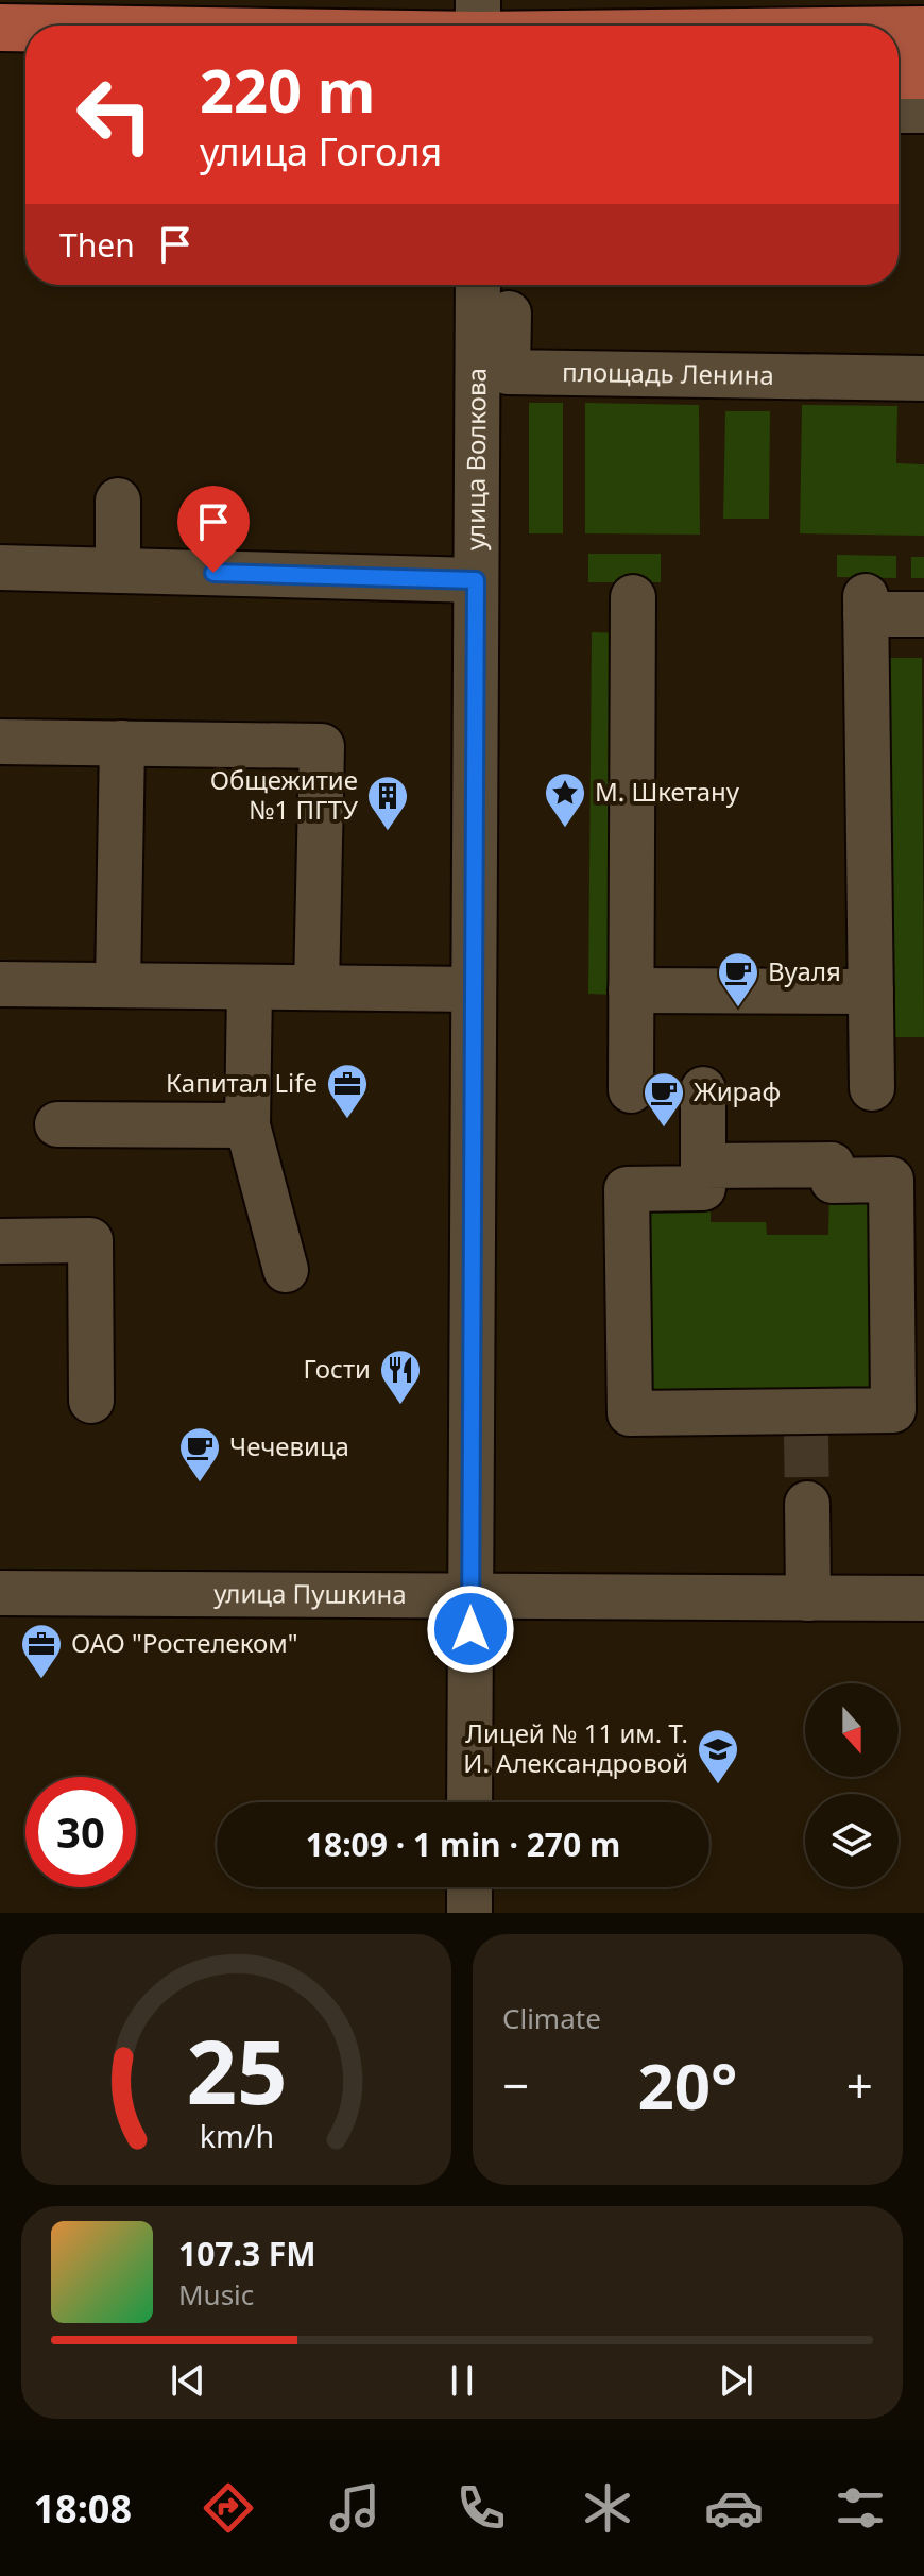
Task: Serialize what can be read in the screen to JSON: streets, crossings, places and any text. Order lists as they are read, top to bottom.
{
  "streets": {
    "street": ["площадь Ленина", "улица Волкова", "улица Пушкина"]
  },
  "crossings": [
    ["улица Волкова", "улица Пушкина"]
  ],
  "places": {
    "place": ["М. Шкетану"],
    "building": ["Общежитие №1 ПГТУ"],
    "cafe": ["Вуаля", "Жираф", "Чечевица"],
    "office": ["Капитал Life", "ОАО \"Ростелеком\""],
    "restaurant": ["Гости"],
    "school or university": ["Лицей № 11 им. Т. И. Александровой"]
  },
  "north": "bottom",
  "page": {
    "turn": ["220 m", "улица Гоголя"],
    "then": "Then",
    "limit": "30",
    "trip": "18:09 · 1 min · 270 m",
    "tile": "Climate",
    "heat": ["−", "20°", "+"],
    "song": ["107.3 FM", "Music"],
    "tabs": "18:08",
    "gauge": ["25", "km/h"]
  }
}
